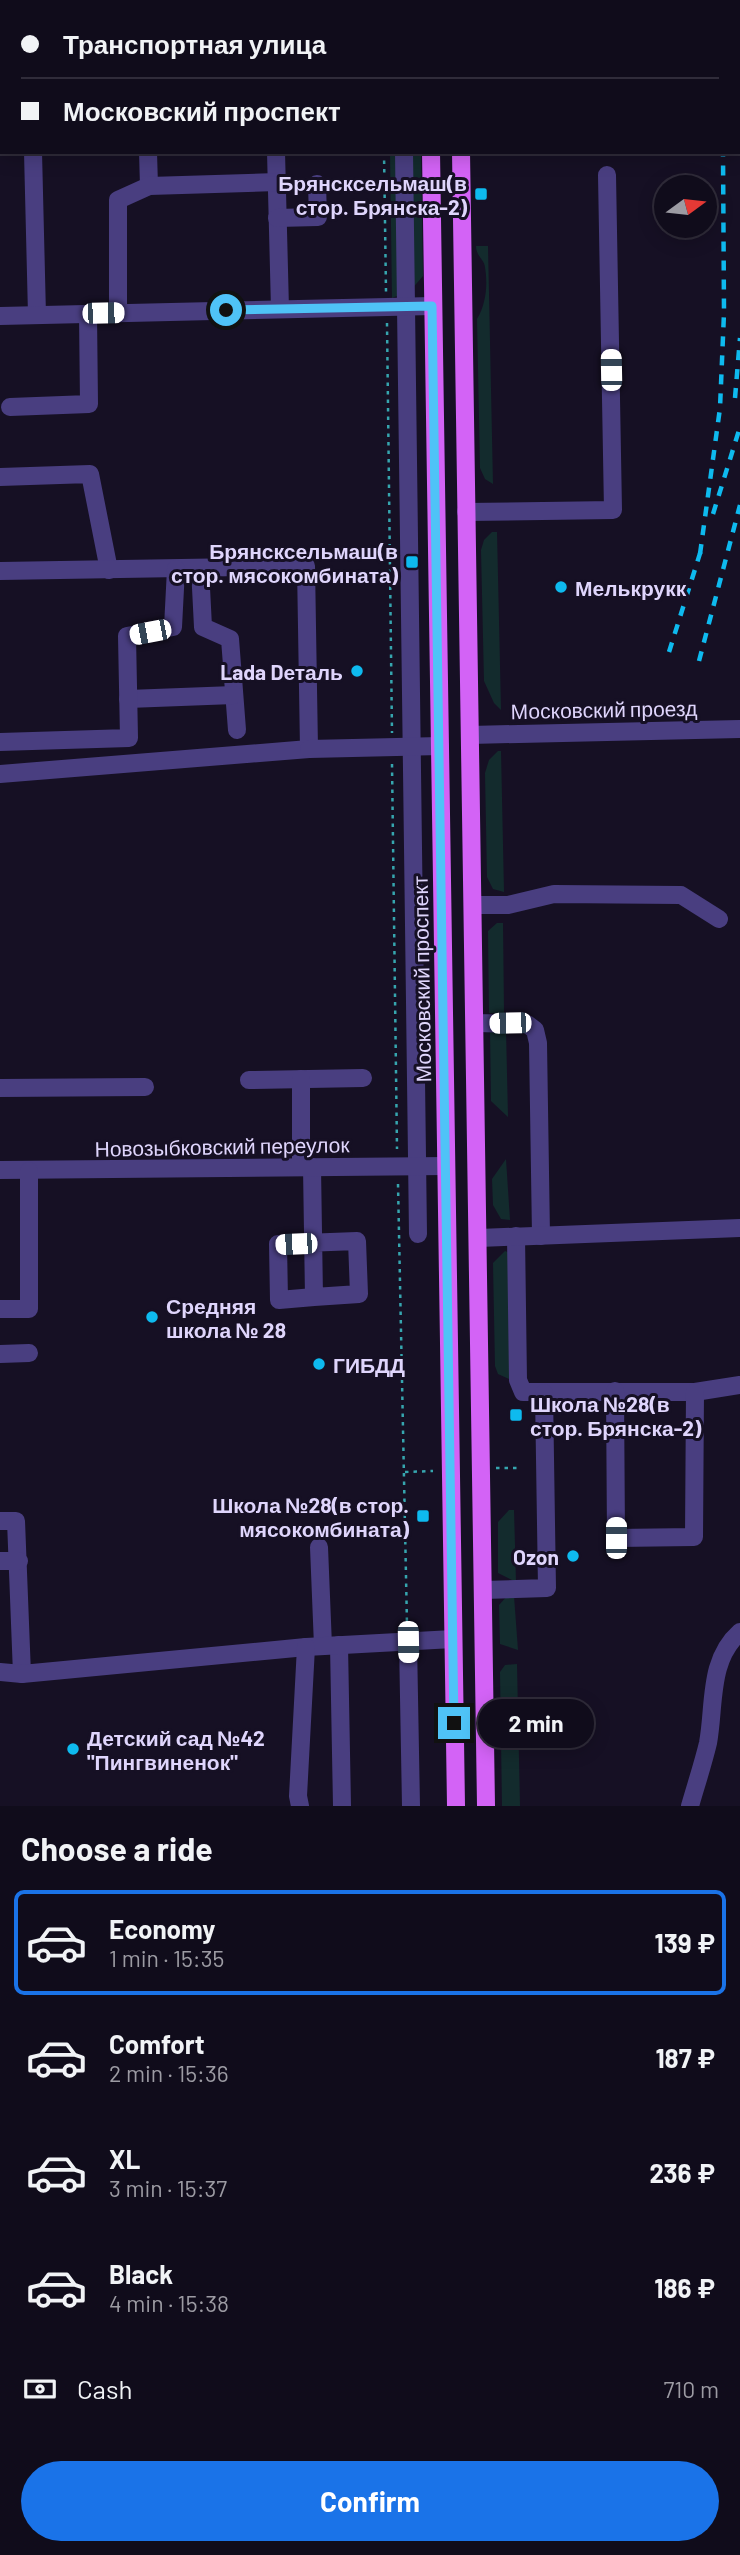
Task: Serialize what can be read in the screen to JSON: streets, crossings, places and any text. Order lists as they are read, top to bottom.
{
  "streets": {
    "main road": ["Московский проспект"],
    "street": ["Московский проезд", "Новозыбковский переулок"]
  },
  "crossings": [
    ["Московский проспект", "Новозыбковский переулок"]
  ],
  "places": {
    "transit": [
      "Брянсксельмаш(в стор. Брянска-2)",
      "Брянсксельмаш(в стор. мясокомбината)",
      "Школа №28(в стор. Брянска-2)",
      "Школа №28(в стор. мясокомбината)"
    ],
    "other": [
      "Мелькрукк",
      "Lada Dеталь",
      "Средняя школа № 28",
      "ГИБДД",
      "Ozon",
      "Детский сад №42 \"Пингвиненок\""
    ]
  },
  "north": "right",
  "page": {
    "banner": ["Транспортная улица", "Московский проспект"],
    "bubble": "2 min",
    "heading": "Choose a ride",
    "list": [
      {
        "name": "Economy",
        "note": "1 min · 15:35",
        "value": "139 ₽"
      },
      {
        "name": "Comfort",
        "note": "2 min · 15:36",
        "value": "187 ₽"
      },
      {
        "name": "XL",
        "note": "3 min · 15:37",
        "value": "236 ₽"
      },
      {
        "name": "Black",
        "note": "4 min · 15:38",
        "value": "186 ₽"
      }
    ],
    "pay": ["Cash", "710 m"],
    "buttons": "Confirm"
  }
}
